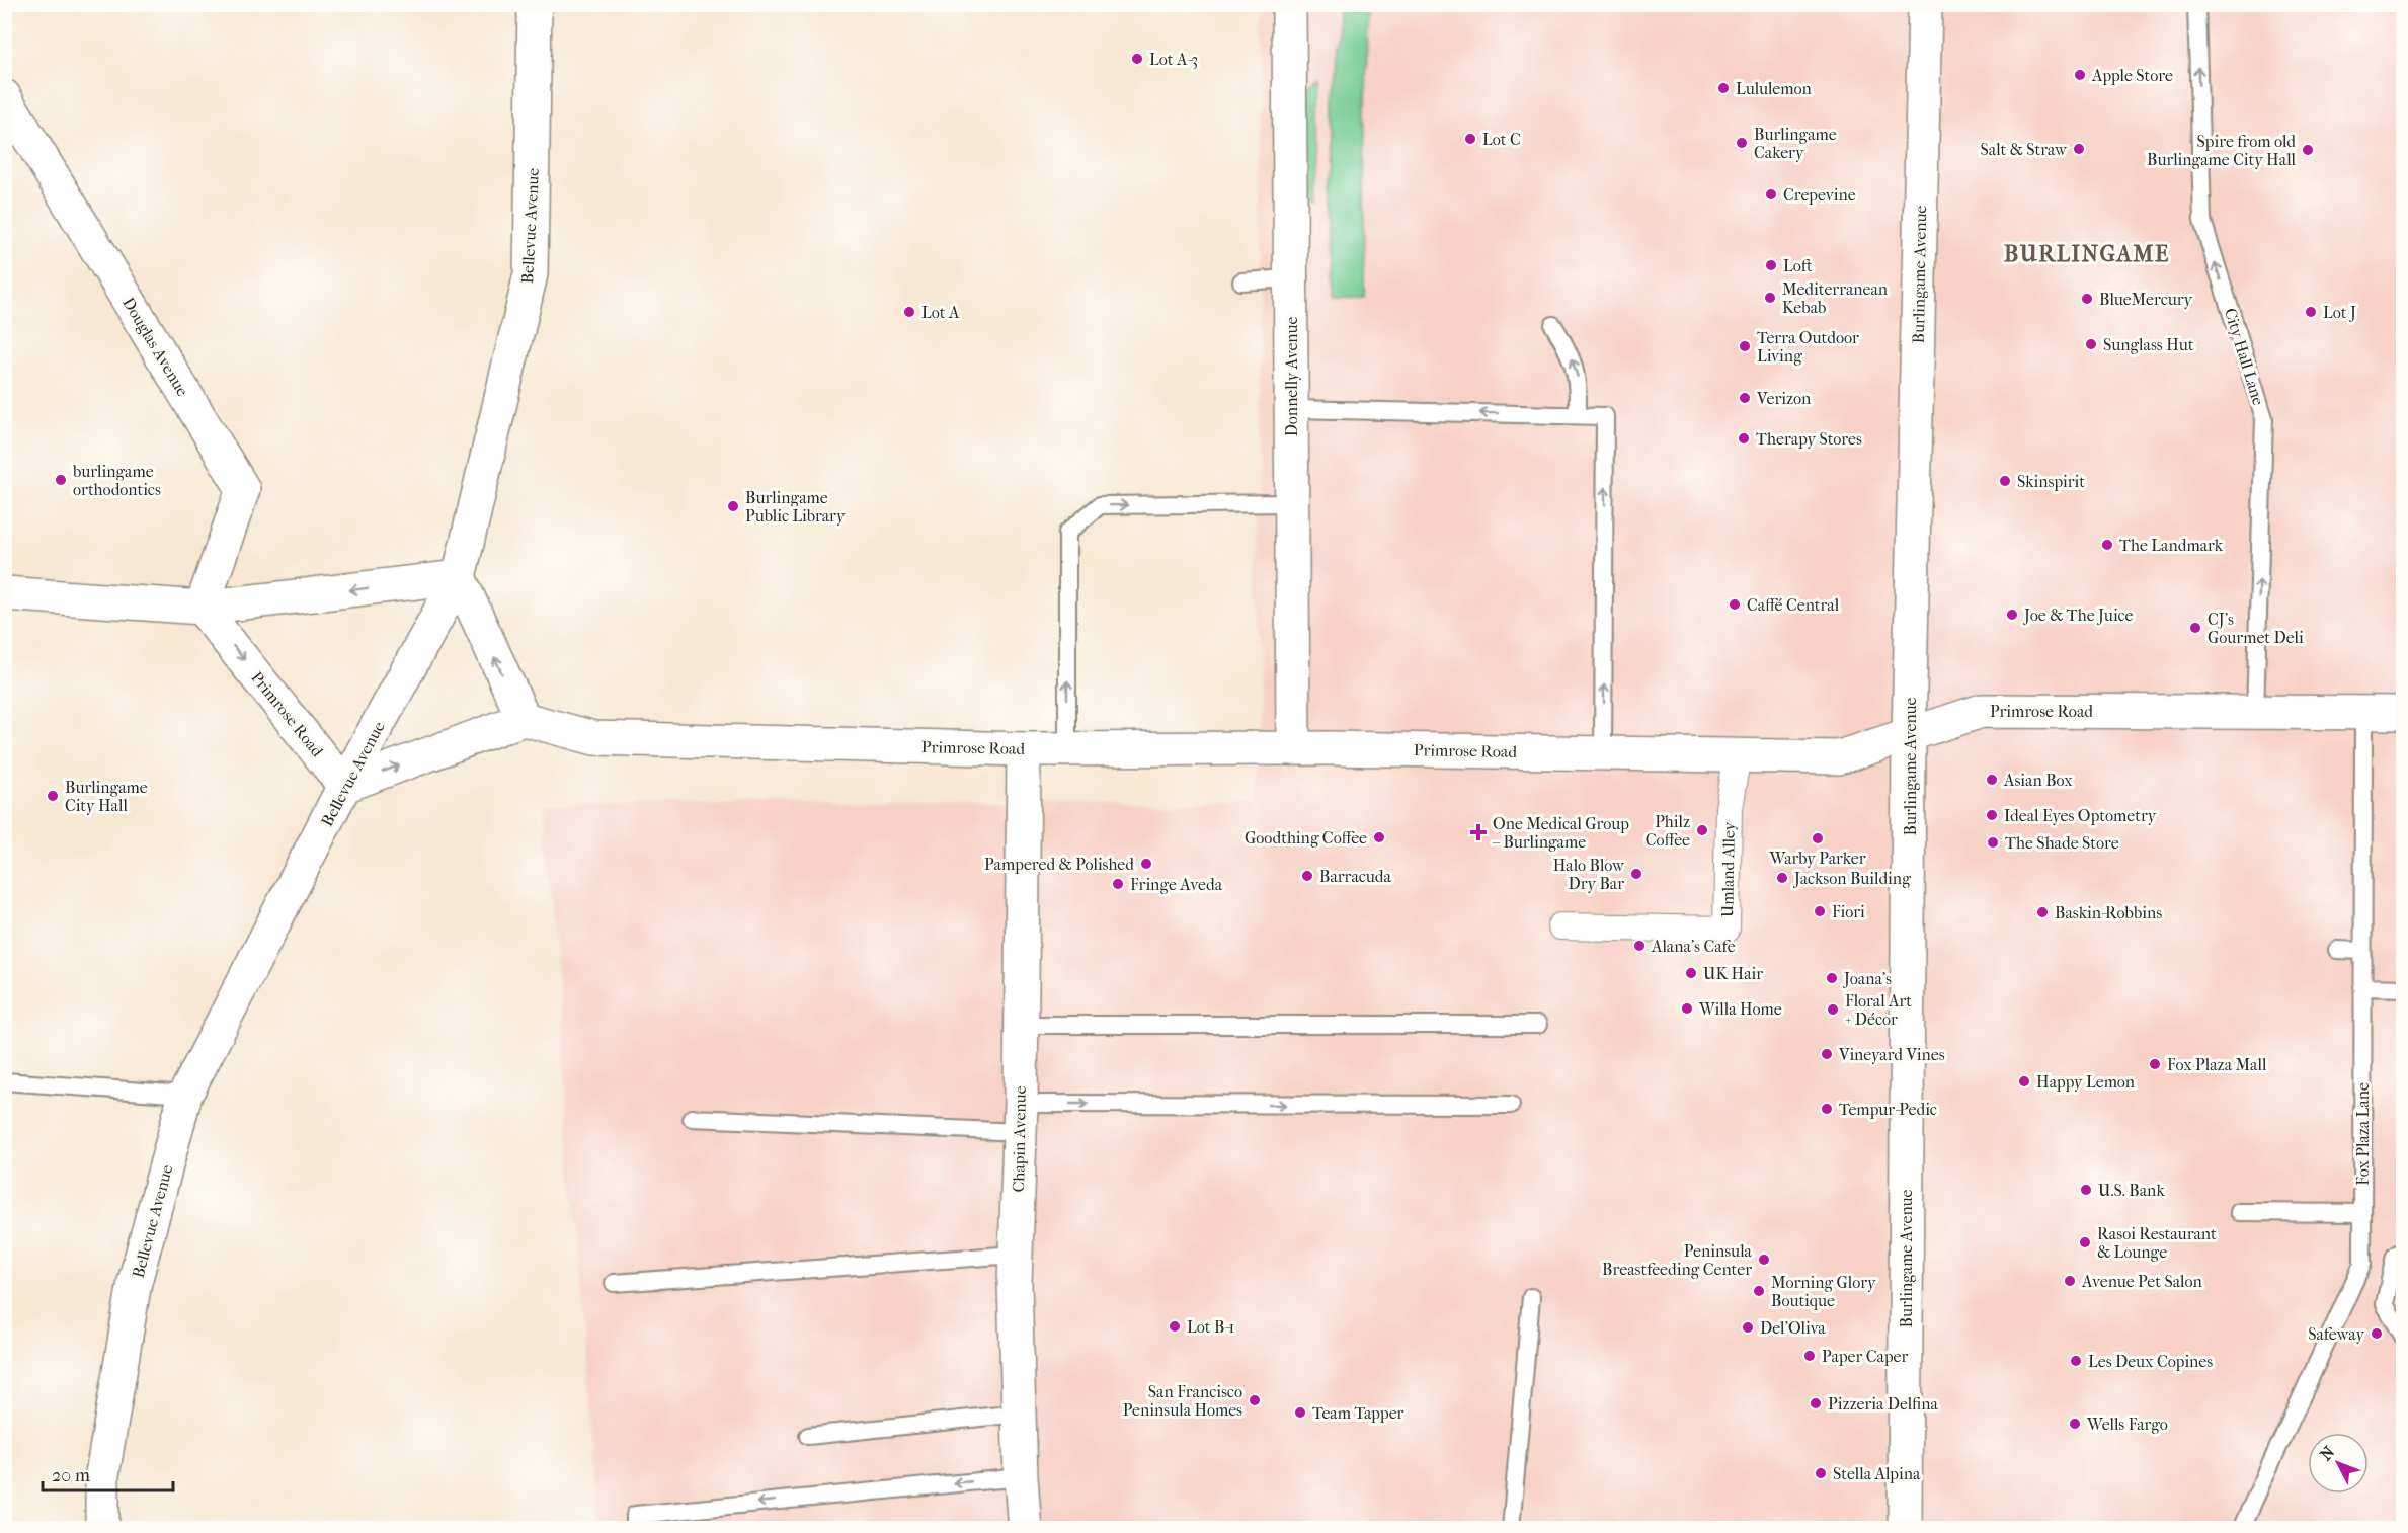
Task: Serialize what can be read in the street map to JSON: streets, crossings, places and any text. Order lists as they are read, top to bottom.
{
  "streets": {
    "street": [
      "Bellevue Avenue",
      "Burlingame Avenue",
      "Douglas Avenue",
      "Donnelly Avenue",
      "Primrose Road",
      "Umland Alley",
      "Chapin Avenue"
    ],
    "lane": ["City Hall Lane", "Fox Plaza Lane"]
  },
  "crossings": [
    ["Bellevue Avenue", "Primrose Road"],
    ["Burlingame Avenue", "Primrose Road"],
    ["Douglas Avenue", "Primrose Road"],
    ["City Hall Lane", "Primrose Road"],
    ["Donnelly Avenue", "Primrose Road"],
    ["Primrose Road", "Umland Alley"],
    ["Primrose Road", "Fox Plaza Lane"],
    ["Primrose Road", "Chapin Avenue"]
  ],
  "one_way": ["City Hall Lane"],
  "districts": ["BURLINGAME"],
  "places": {
    "other": [
      "Lot A-3",
      "Apple Store",
      "Lululemon",
      "Lot C",
      "Burlingame Cakery",
      "Salt & Straw",
      "Spire from old Burlingame City Hall",
      "Crepevine",
      "Loft",
      "Mediterranean Kebab",
      "BlueMercury",
      "Lot A",
      "Lot J",
      "Sunglass Hut",
      "Terra Outdoor Living",
      "Verizon",
      "Therapy Stores",
      "burlingame orthodontics",
      "Skinspirit",
      "Burlingame Public Library",
      "The Landmark",
      "Caffé Central",
      "Joe & The Juice",
      "CJ's Gourmet Deli",
      "Asian Box",
      "Burlingame City Hall",
      "Ideal Eyes Optometry",
      "Philz Coffee",
      "Goodthing Coffee",
      "Warby Parker",
      "The Shade Store",
      "Pampered & Polished",
      "Halo Blow Dry Bar",
      "Barracuda",
      "Jackson Building",
      "Fringe Aveda",
      "Fiori",
      "Baskin-Robbins",
      "Alana's Cafe",
      "UK Hair",
      "Joana's",
      "Willa Home",
      "Floral Art + Décor",
      "Vineyard Vines",
      "Fox Plaza Mall",
      "Happy Lemon",
      "Tempur-Pedic",
      "U.S. Bank",
      "Rasoi Restaurant & Lounge",
      "Peninsula Breastfeeding Center",
      "Avenue Pet Salon",
      "Morning Glory Boutique",
      "Lot B-1",
      "Del'Oliva",
      "Safeway",
      "Paper Caper",
      "Les Deux Copines",
      "San Francisco Peninsula Homes",
      "Pizzeria Delfina",
      "Team Tapper",
      "Wells Fargo",
      "Stella Alpina"
    ],
    "health": ["One Medical Group – Burlingame"]
  },
  "scale_bar": "20 m",
  "north": "top left"
}
